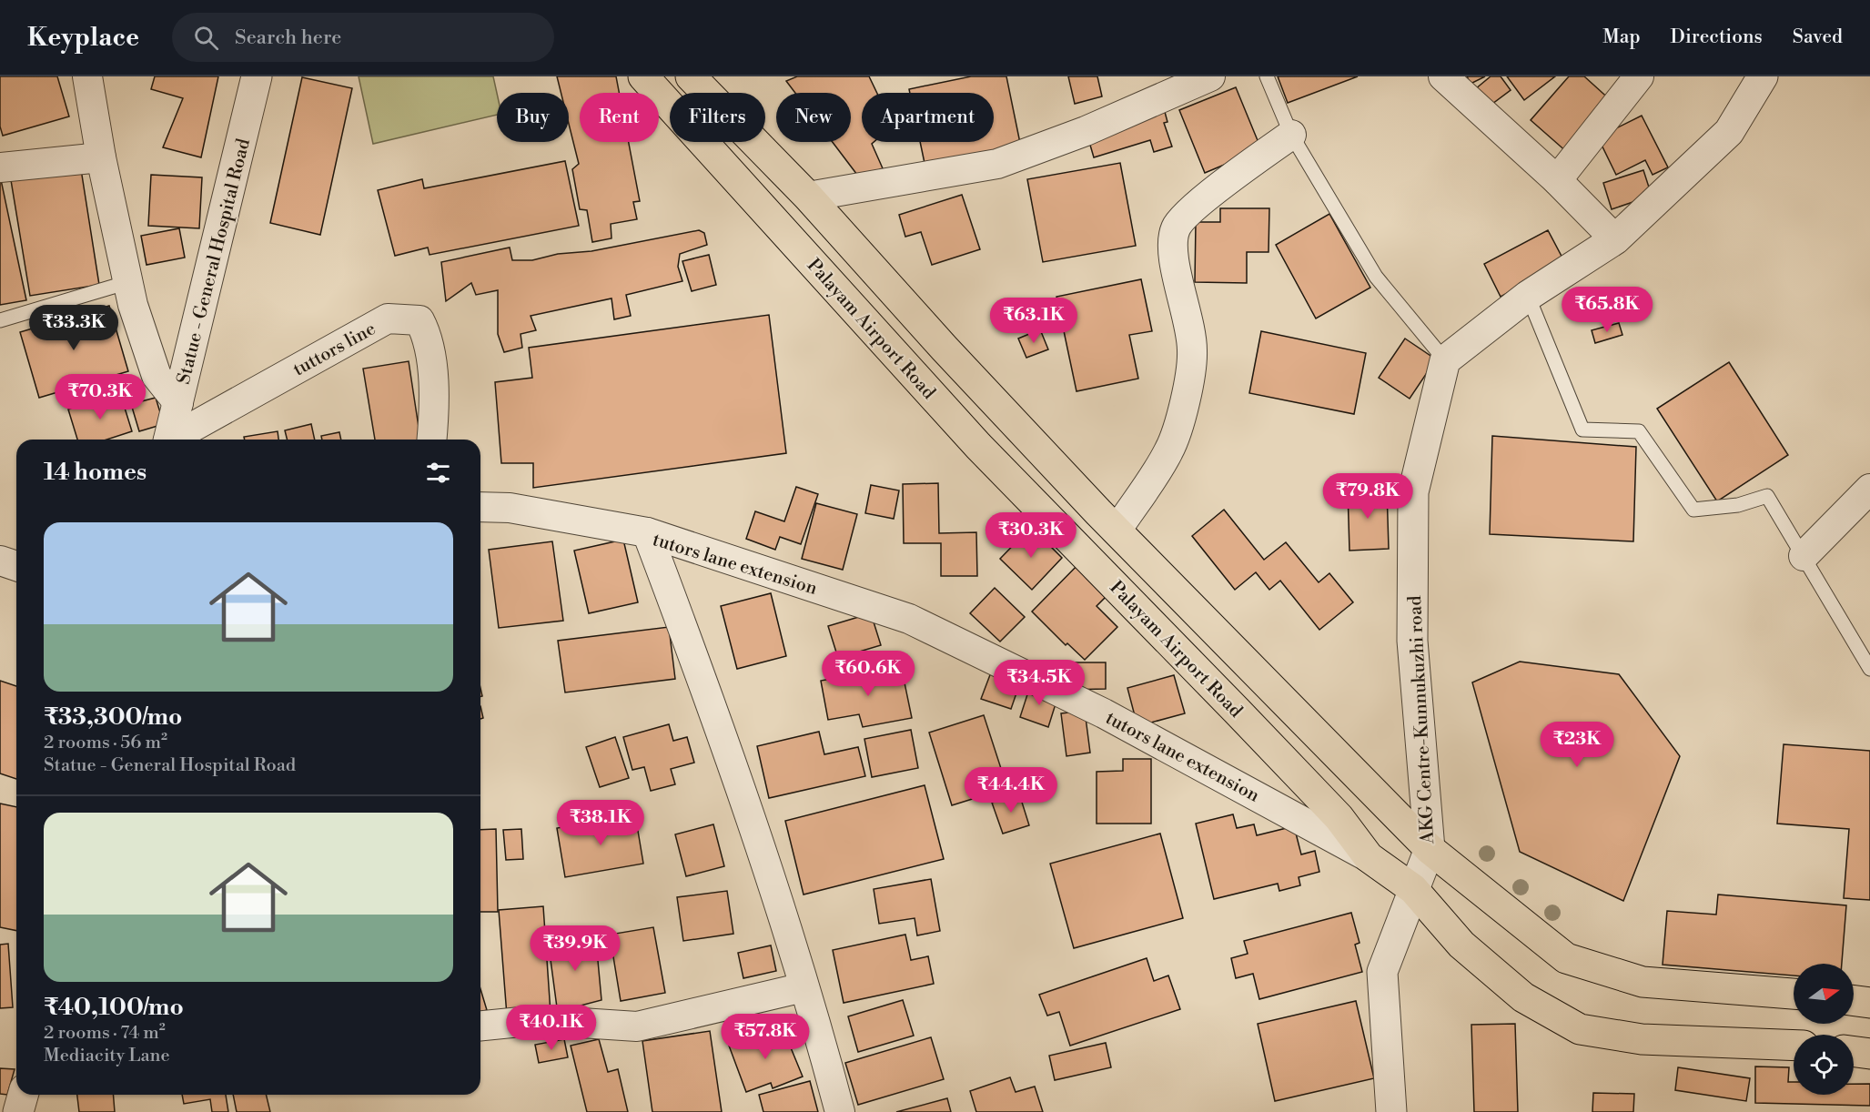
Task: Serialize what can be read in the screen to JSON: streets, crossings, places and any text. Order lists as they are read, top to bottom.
{
  "streets": {
    "main road": ["Palayam Airport Road"],
    "street": [
      "Statue - General Hospital Road",
      "tuttors line",
      "tutors lane extension",
      "AKG Centre-Kunnukuzhi road"
    ]
  },
  "crossings": [
    ["Palayam Airport Road", "tutors lane extension"],
    ["Palayam Airport Road", "AKG Centre-Kunnukuzhi road"]
  ],
  "north": "right",
  "page": {
    "header": "Keyplace",
    "search": "Search here",
    "nav": ["Map", "Directions", "Saved"],
    "chip": [
      "Buy",
      "Rent",
      "Filters",
      "New",
      "Apartment"
    ],
    "price": [
      "₹65.8K",
      "₹63.1K",
      "₹33.3K",
      "₹70.3K",
      "₹79.8K",
      "₹30.3K",
      "₹60.6K",
      "₹34.5K",
      "₹23K",
      "₹44.4K",
      "₹38.1K",
      "₹39.9K",
      "₹40.1K",
      "₹57.8K"
    ],
    "heading": "14 homes",
    "list": [
      {
        "name": "₹33,300/mo",
        "note": "2 rooms · 56 m² · Statue - General Hospital Road"
      },
      {
        "name": "₹40,100/mo",
        "note": "2 rooms · 74 m² · Mediacity Lane"
      }
    ]
  }
}
